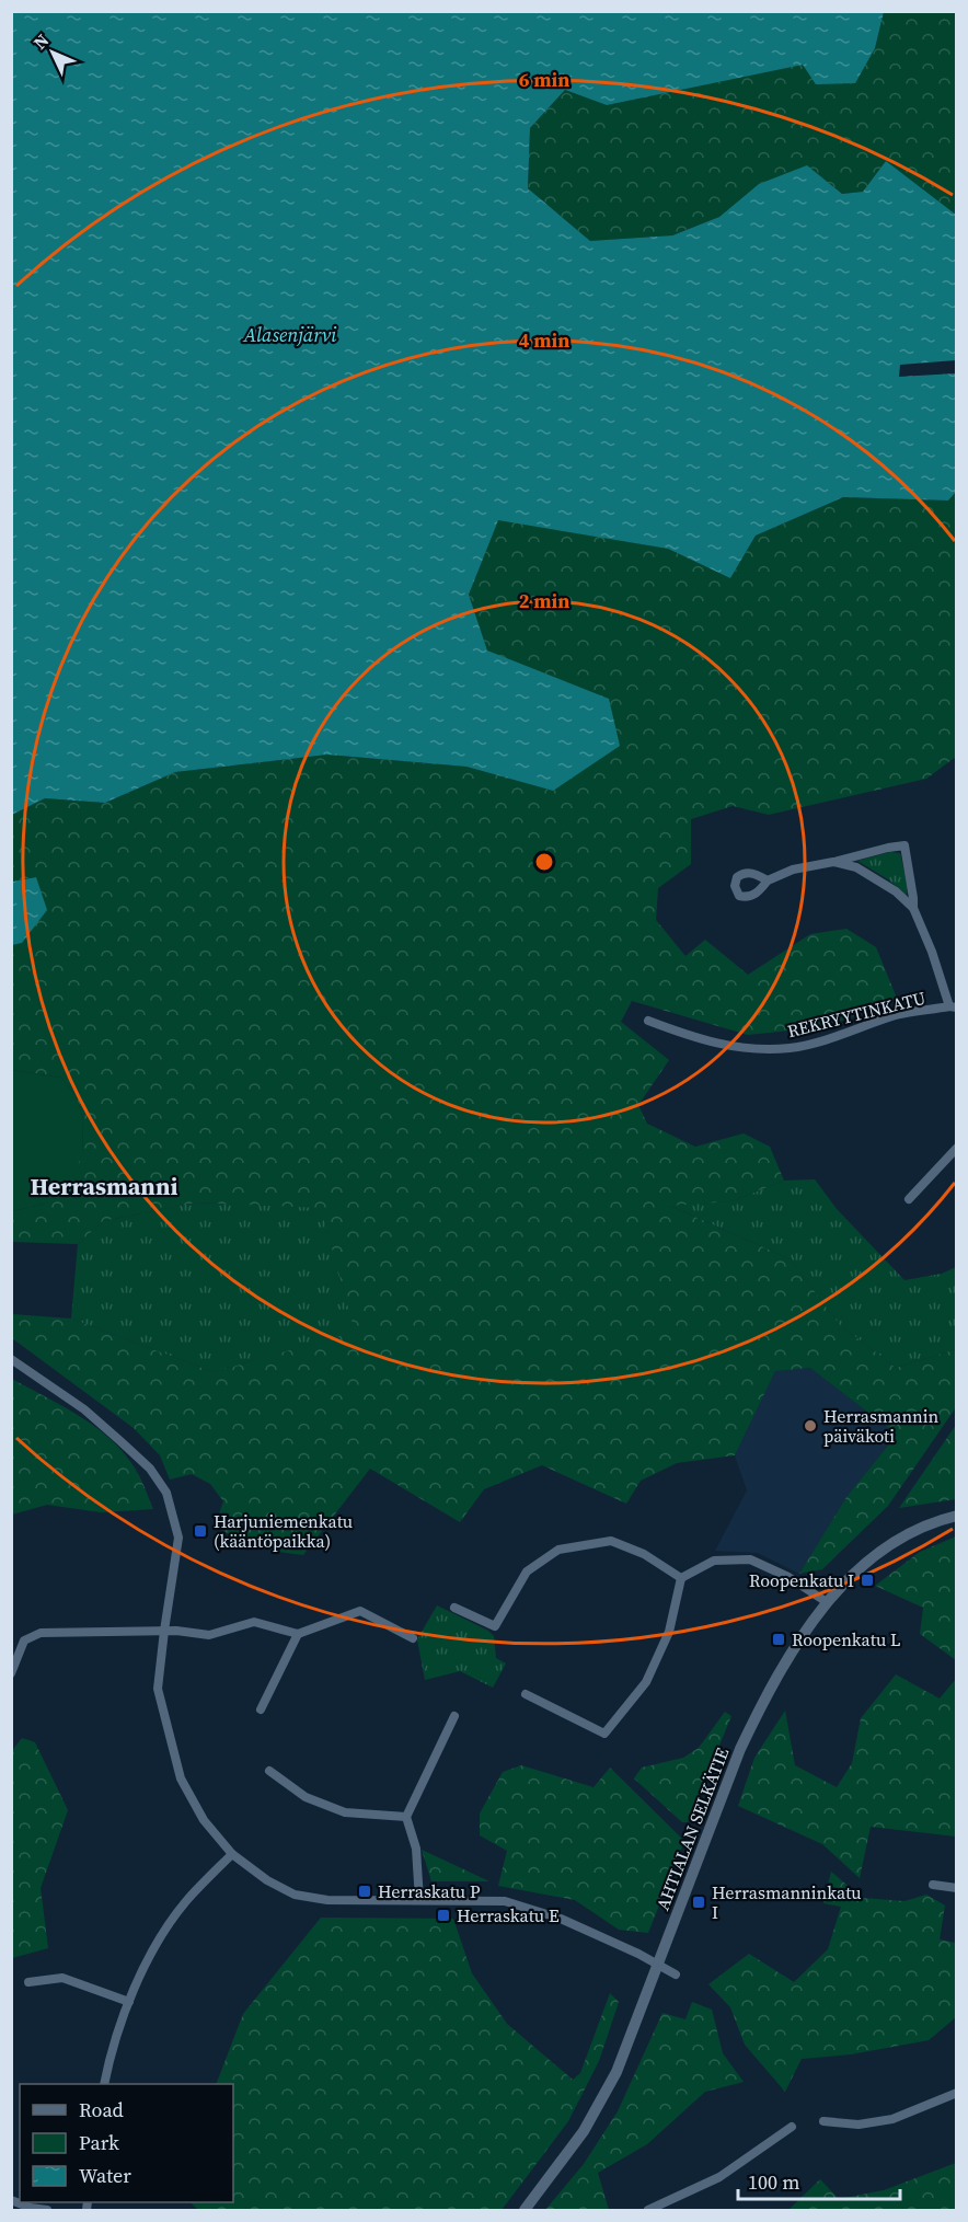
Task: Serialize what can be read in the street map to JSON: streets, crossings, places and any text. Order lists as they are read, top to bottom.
{
  "streets": {
    "street": ["REKRYYTINKATU", "AHTIALAN SELKÄTIE"]
  },
  "districts": ["Herrasmanni"],
  "water": ["Alasenjärvi"],
  "places": {
    "other": ["Herrasmannin päiväkoti"],
    "transit": [
      "Harjuniemenkatu (kääntöpaikka)",
      "Roopenkatu I",
      "Roopenkatu L",
      "Herraskatu P",
      "Herrasmanninkatu I",
      "Herraskatu E"
    ]
  },
  "legend": ["Road", "Park", "Water"],
  "scale_bar": "100 m",
  "north": "top left",
  "rings": ["6 min", "4 min", "2 min"]
}
